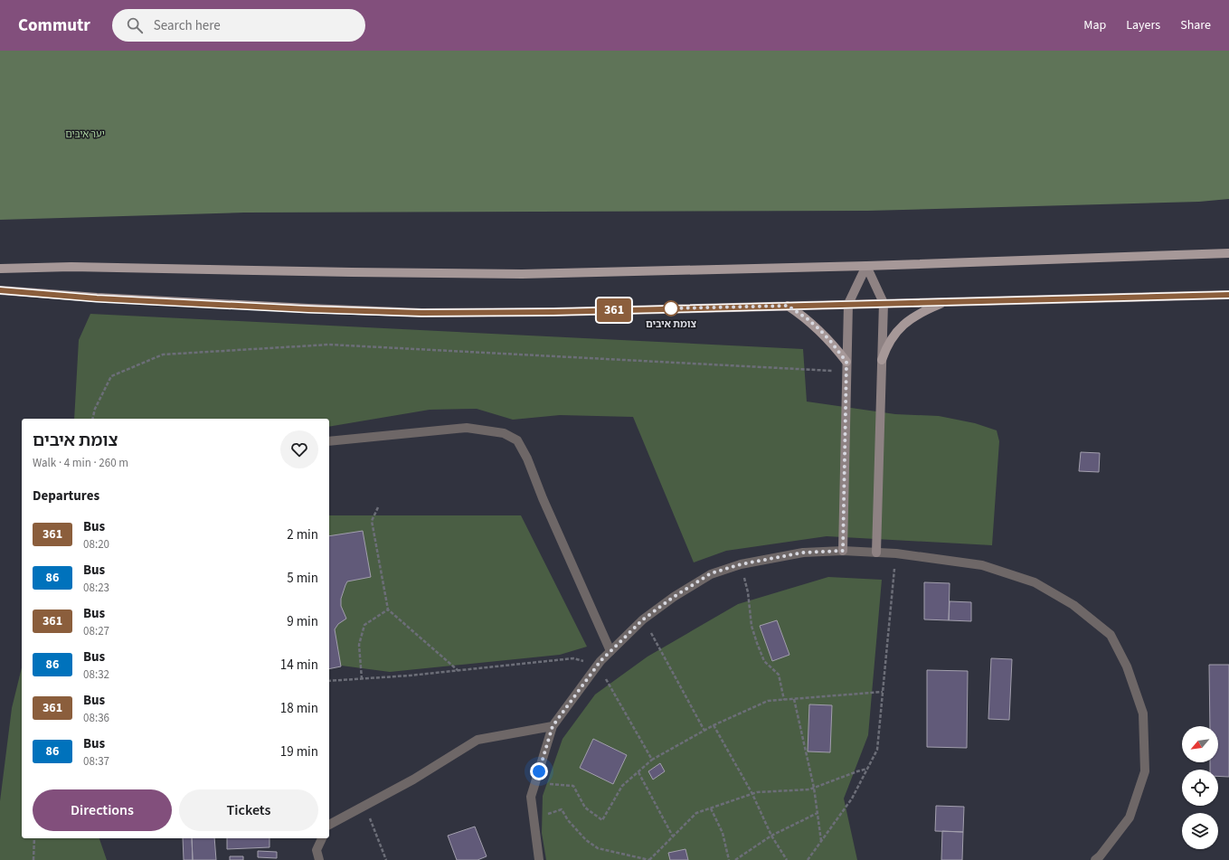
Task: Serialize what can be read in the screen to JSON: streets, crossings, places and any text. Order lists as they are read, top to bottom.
{
  "parks": ["יער איבים"],
  "places": ["צומת איבים"],
  "lines": ["bus line 361"],
  "north": "bottom left",
  "page": {
    "header": "Commutr",
    "search": "Search here",
    "nav": ["Map", "Layers", "Share"],
    "on_map": "361",
    "heading": [
      ["צומת איבים", "Walk · 4 min · 260 m"],
      "Departures"
    ],
    "list": [
      {
        "mark": "361",
        "name": "Bus",
        "note": "08:20",
        "value": "2 min"
      },
      {
        "mark": "86",
        "name": "Bus",
        "note": "08:23",
        "value": "5 min"
      },
      {
        "mark": "361",
        "name": "Bus",
        "note": "08:27",
        "value": "9 min"
      },
      {
        "mark": "86",
        "name": "Bus",
        "note": "08:32",
        "value": "14 min"
      },
      {
        "mark": "361",
        "name": "Bus",
        "note": "08:36",
        "value": "18 min"
      },
      {
        "mark": "86",
        "name": "Bus",
        "note": "08:37",
        "value": "19 min"
      }
    ],
    "buttons": ["Directions", "Tickets"]
  }
}
